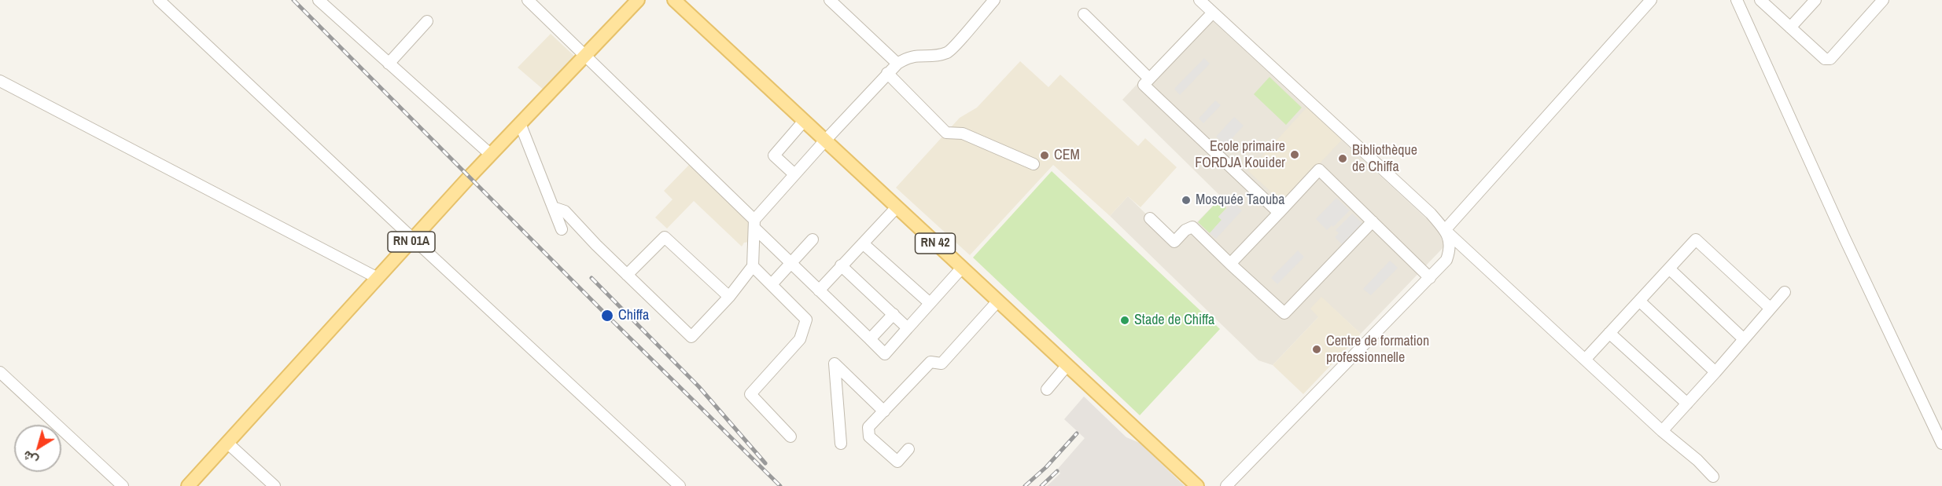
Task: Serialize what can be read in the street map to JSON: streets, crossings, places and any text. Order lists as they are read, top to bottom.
{
  "streets": {
    "main road": ["RN 01A", "RN 42"]
  },
  "places": [
    "Ecole primaire FORDJA Kouider",
    "CEM",
    "Bibliothèque de Chiffa",
    "Mosquée Taouba",
    "Chiffa",
    "Stade de Chiffa",
    "Centre de formation professionnelle"
  ],
  "north": "bottom left"
}
